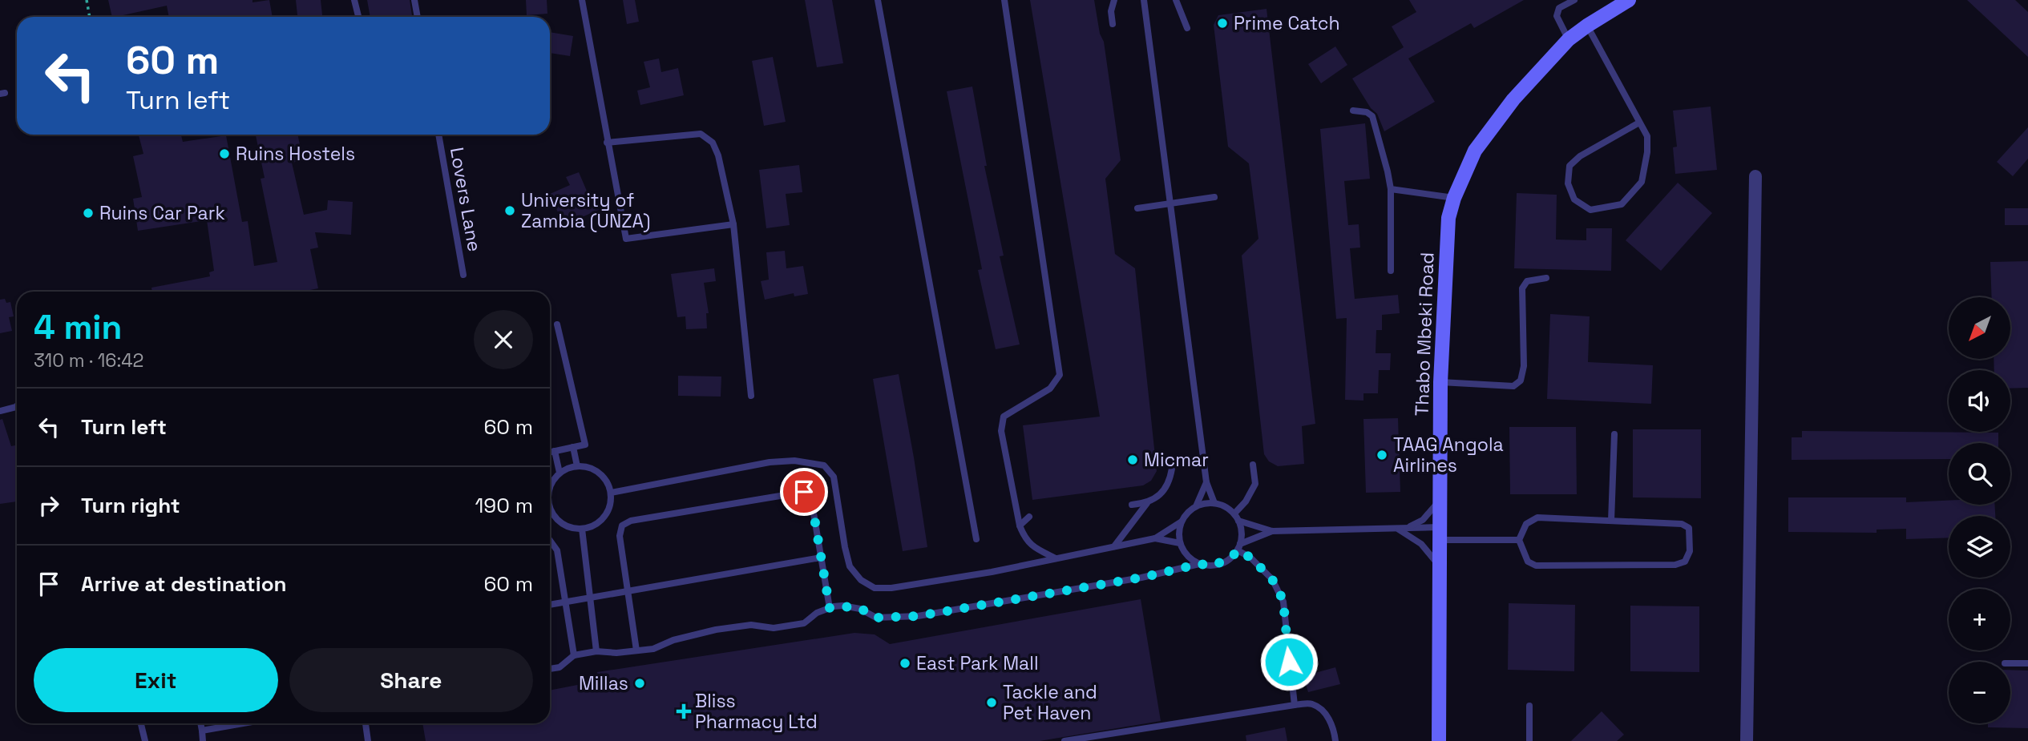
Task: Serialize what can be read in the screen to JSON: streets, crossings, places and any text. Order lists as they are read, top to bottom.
{
  "streets": {
    "main road": ["Thabo Mbeki Road"],
    "lane": ["Lovers Lane"]
  },
  "places": {
    "other": [
      "Prime Catch",
      "Ruins Hostels",
      "University of Zambia (UNZA)",
      "Ruins Car Park",
      "TAAG Angola Airlines",
      "Micmar",
      "East Park Mall",
      "Millas",
      "Tackle and Pet Haven"
    ],
    "health": ["Bliss Pharmacy Ltd"]
  },
  "north": "bottom left",
  "page": {
    "turn": ["60 m", "Turn left"],
    "heading": ["4 min", "310 m · 16:42"],
    "map_buttons": ["+", "−"],
    "list": [
      {
        "name": "Turn left",
        "value": "60 m"
      },
      {
        "name": "Turn right",
        "value": "190 m"
      },
      {
        "name": "Arrive at destination",
        "value": "60 m"
      }
    ],
    "buttons": ["Exit", "Share"]
  }
}
